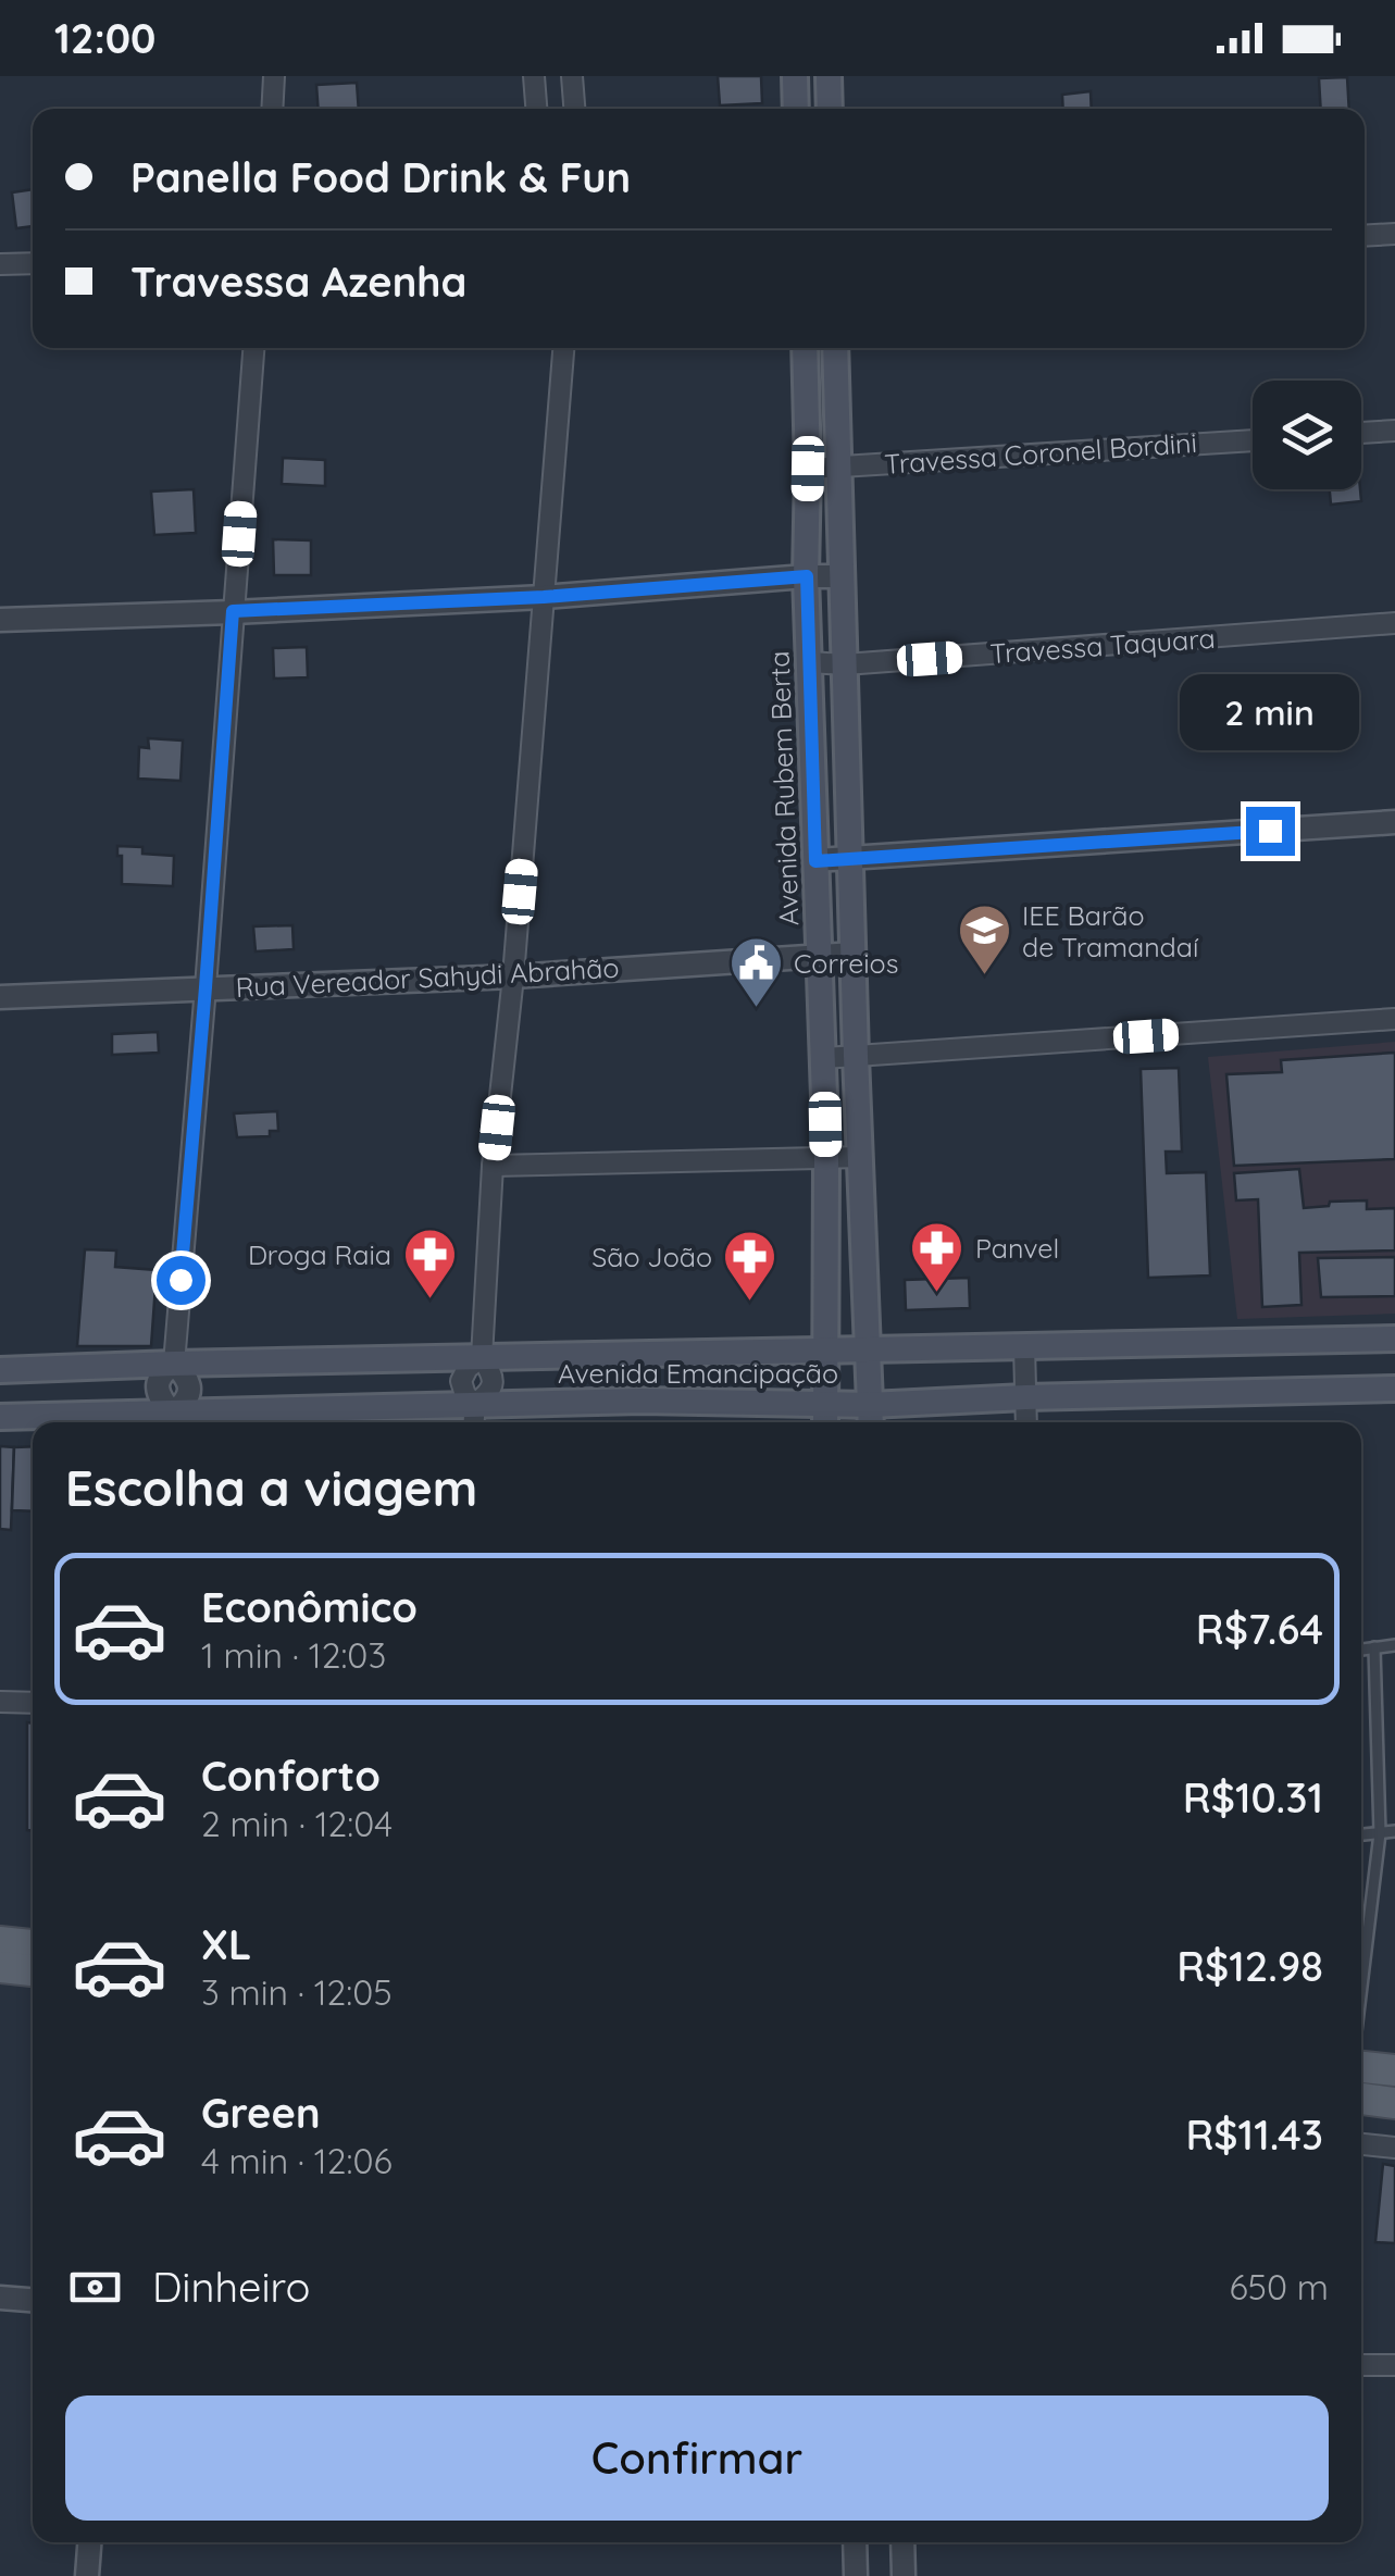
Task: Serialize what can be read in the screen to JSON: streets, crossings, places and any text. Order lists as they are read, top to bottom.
{
  "streets": {
    "main road": ["Avenida Rubem Berta", "Avenida Emancipação"],
    "street": ["Travessa Coronel Bordini", "Travessa Taquara", "Rua Vereador Sahydi Abrahão"]
  },
  "crossings": [
    ["Travessa Coronel Bordini", "Avenida Rubem Berta"],
    ["Travessa Taquara", "Avenida Rubem Berta"],
    ["Avenida Rubem Berta", "Rua Vereador Sahydi Abrahão"],
    ["Avenida Rubem Berta", "Avenida Emancipação"]
  ],
  "places": {
    "school or university": ["IEE Barão de Tramandaí"],
    "public building": ["Correios"],
    "pharmacy": ["Panvel", "Droga Raia", "São João"]
  },
  "page": {
    "status": "12:00",
    "banner": ["Panella Food Drink & Fun", "Travessa Azenha"],
    "bubble": "2 min",
    "heading": "Escolha a viagem",
    "list": [
      {
        "name": "Econômico",
        "note": "1 min · 12:03",
        "value": "R$7.64"
      },
      {
        "name": "Conforto",
        "note": "2 min · 12:04",
        "value": "R$10.31"
      },
      {
        "name": "XL",
        "note": "3 min · 12:05",
        "value": "R$12.98"
      },
      {
        "name": "Green",
        "note": "4 min · 12:06",
        "value": "R$11.43"
      }
    ],
    "pay": ["Dinheiro", "650 m"],
    "buttons": "Confirmar"
  }
}
